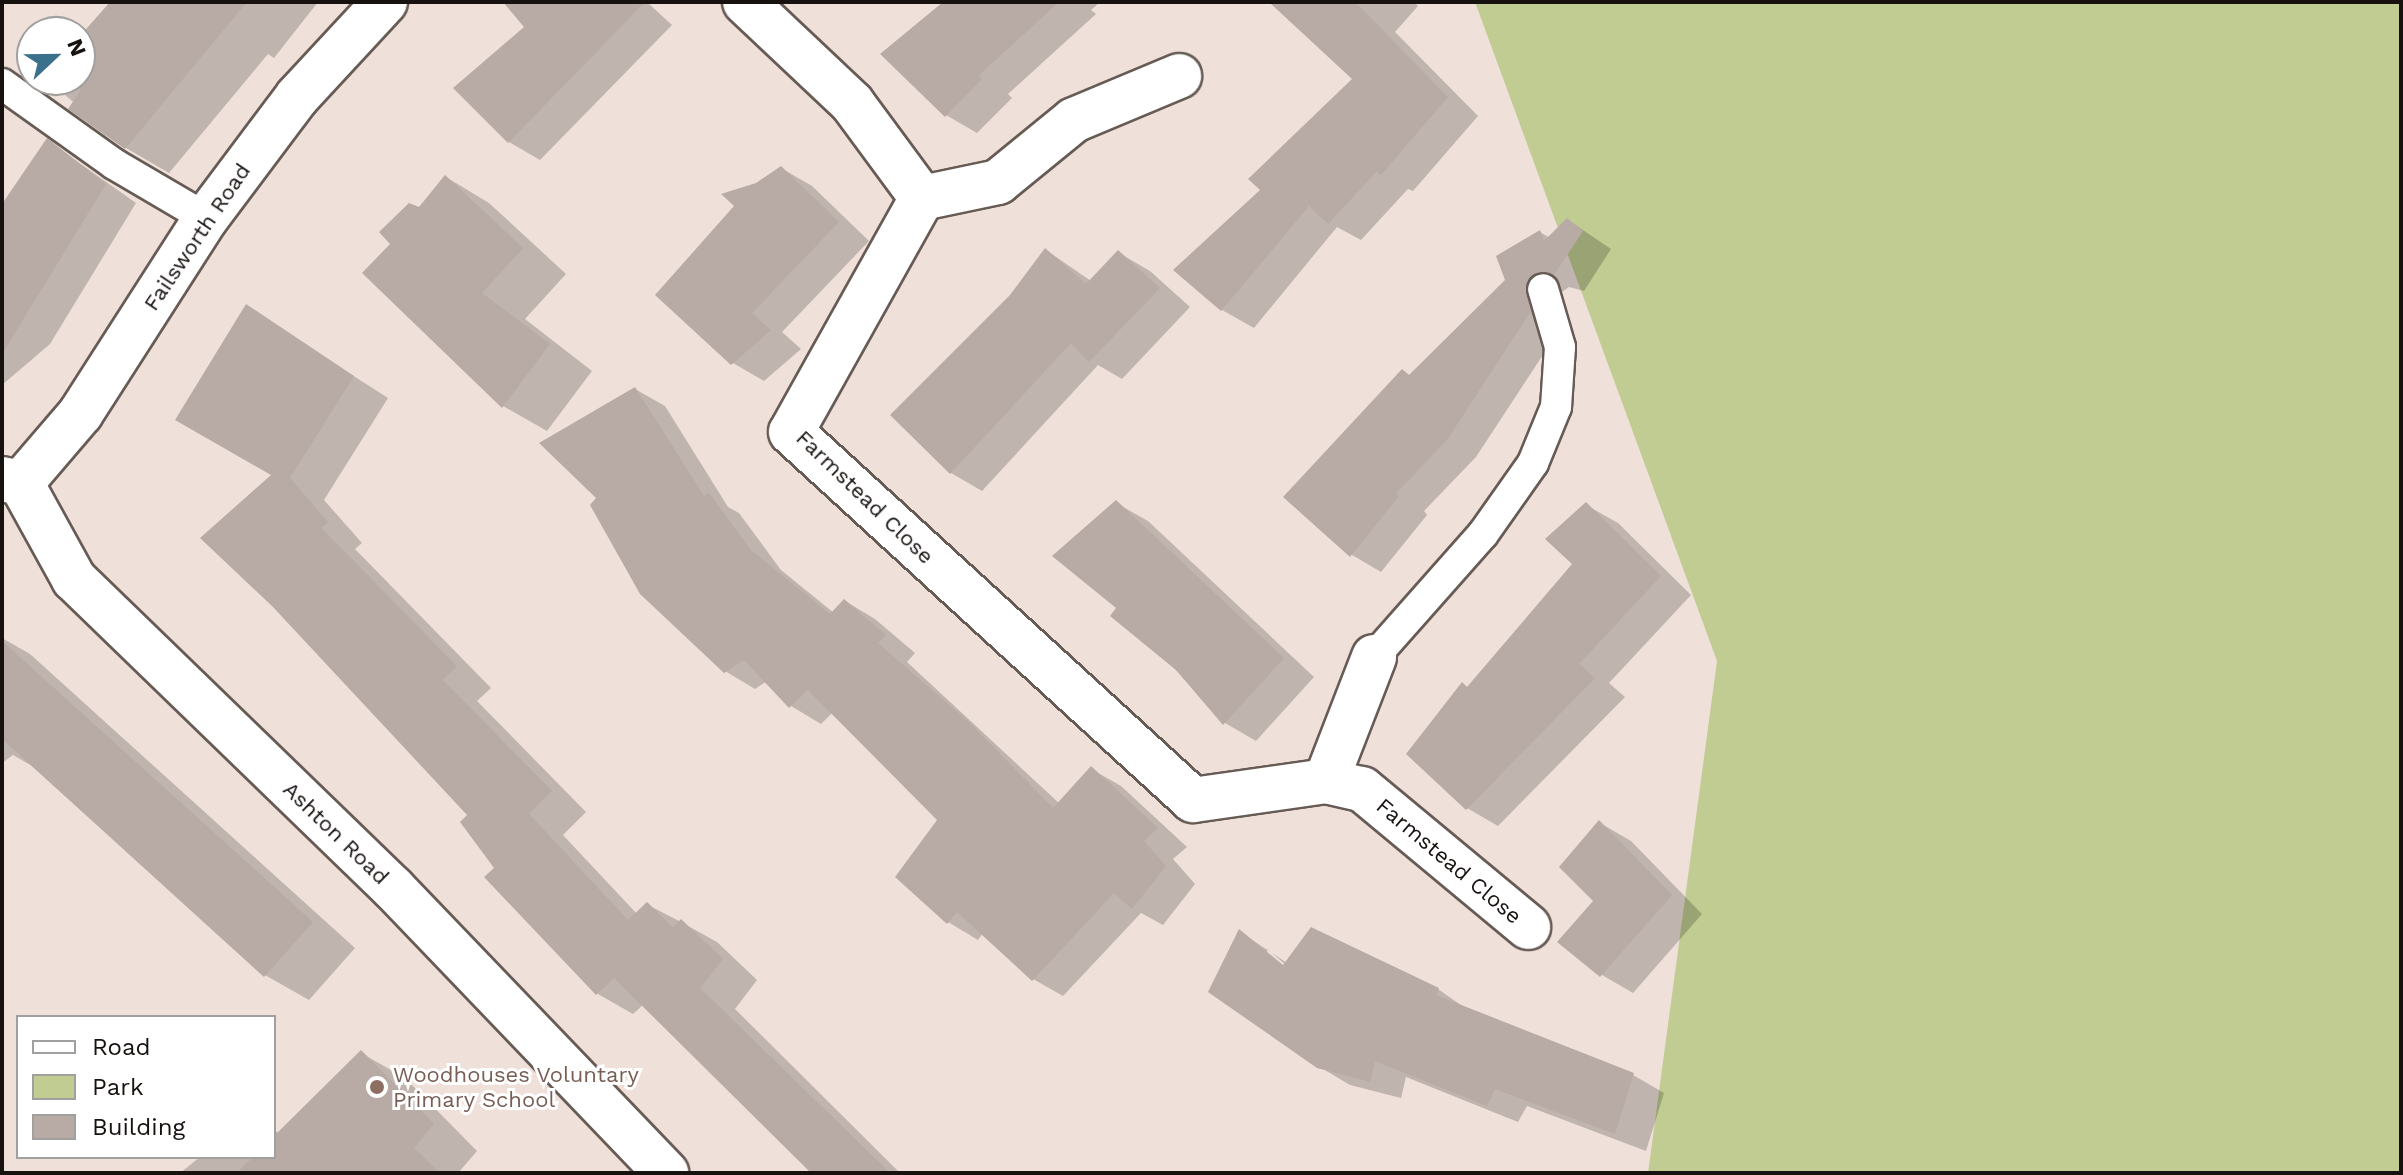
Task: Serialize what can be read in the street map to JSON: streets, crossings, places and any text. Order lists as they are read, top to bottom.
{
  "streets": {
    "street": ["Failsworth Road", "Farmstead Close", "Ashton Road"]
  },
  "crossings": [
    ["Failsworth Road", "Ashton Road"]
  ],
  "places": ["Woodhouses Voluntary Primary School"],
  "legend": ["Road", "Park", "Building"],
  "north": "right"
}
